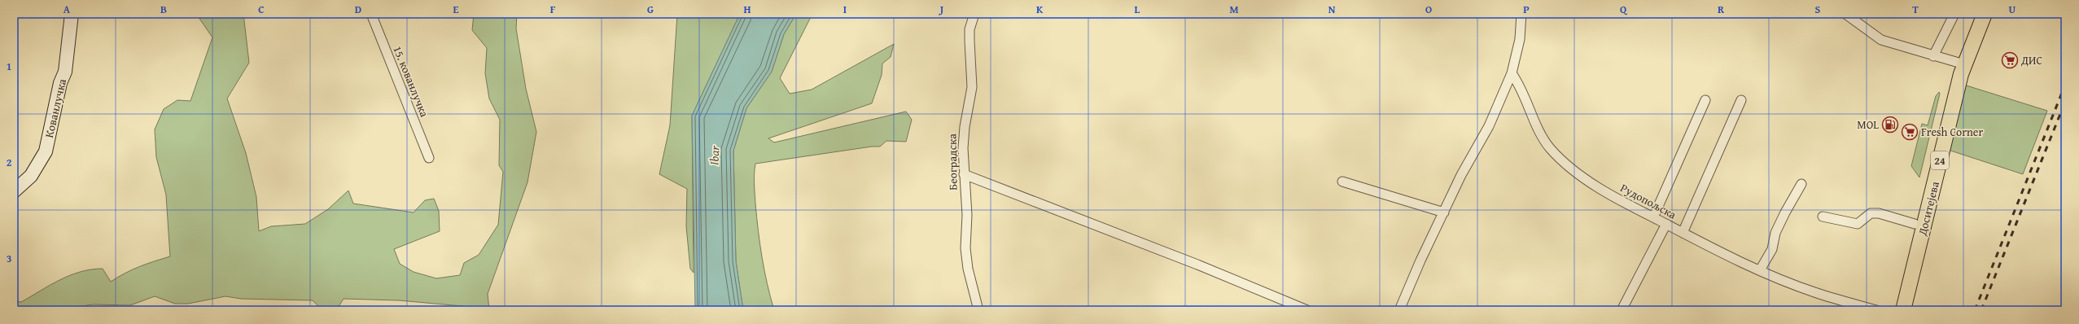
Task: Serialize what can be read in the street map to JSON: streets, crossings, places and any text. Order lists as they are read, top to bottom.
{
  "streets": {
    "main road": ["24", "Доситејева"],
    "street": [
      "15. кованлучка",
      "Кованлучка",
      "Београдска",
      "Рудопољска"
    ]
  },
  "water": ["Ibar"],
  "places": {
    "supermarket": ["ДИС", "Fresh Corner"],
    "fuel station": ["MOL"]
  },
  "grid": {
    "columns": [
      "A",
      "B",
      "C",
      "D",
      "E",
      "F",
      "G",
      "H",
      "I",
      "J",
      "K",
      "L",
      "M",
      "N",
      "O",
      "P",
      "Q",
      "R",
      "S",
      "T",
      "U"
    ],
    "rows": ["1", "2", "3"]
  }
}
